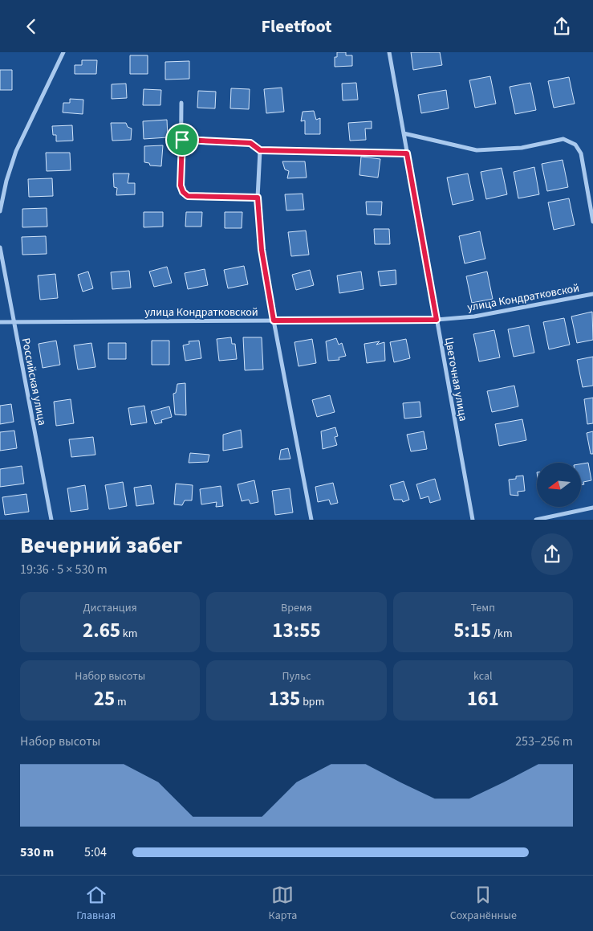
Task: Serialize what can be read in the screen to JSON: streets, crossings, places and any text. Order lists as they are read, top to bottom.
{
  "streets": {
    "street": ["улица Кондратковской", "Цветочная улица", "Российская улица"]
  },
  "crossings": [
    ["улица Кондратковской", "Цветочная улица"],
    ["улица Кондратковской", "Российская улица"]
  ],
  "north": "left",
  "page": {
    "header": "Fleetfoot",
    "heading": ["Вечерний забег", "19:36 · 5 × 530 m"],
    "stats": [
      ["Дистанция", "2.65 km"],
      ["Время", "13:55"],
      ["Темп", "5:15 /km"],
      ["Набор высоты", "25 m"],
      ["Пульс", "135 bpm"],
      ["kcal", "161"]
    ],
    "chart": ["Набор высоты", "253–256 m"],
    "list": [
      {
        "name": "530 m",
        "note": "5:04"
      }
    ],
    "tabs": ["Главная", "Карта", "Сохранённые"]
  }
}
